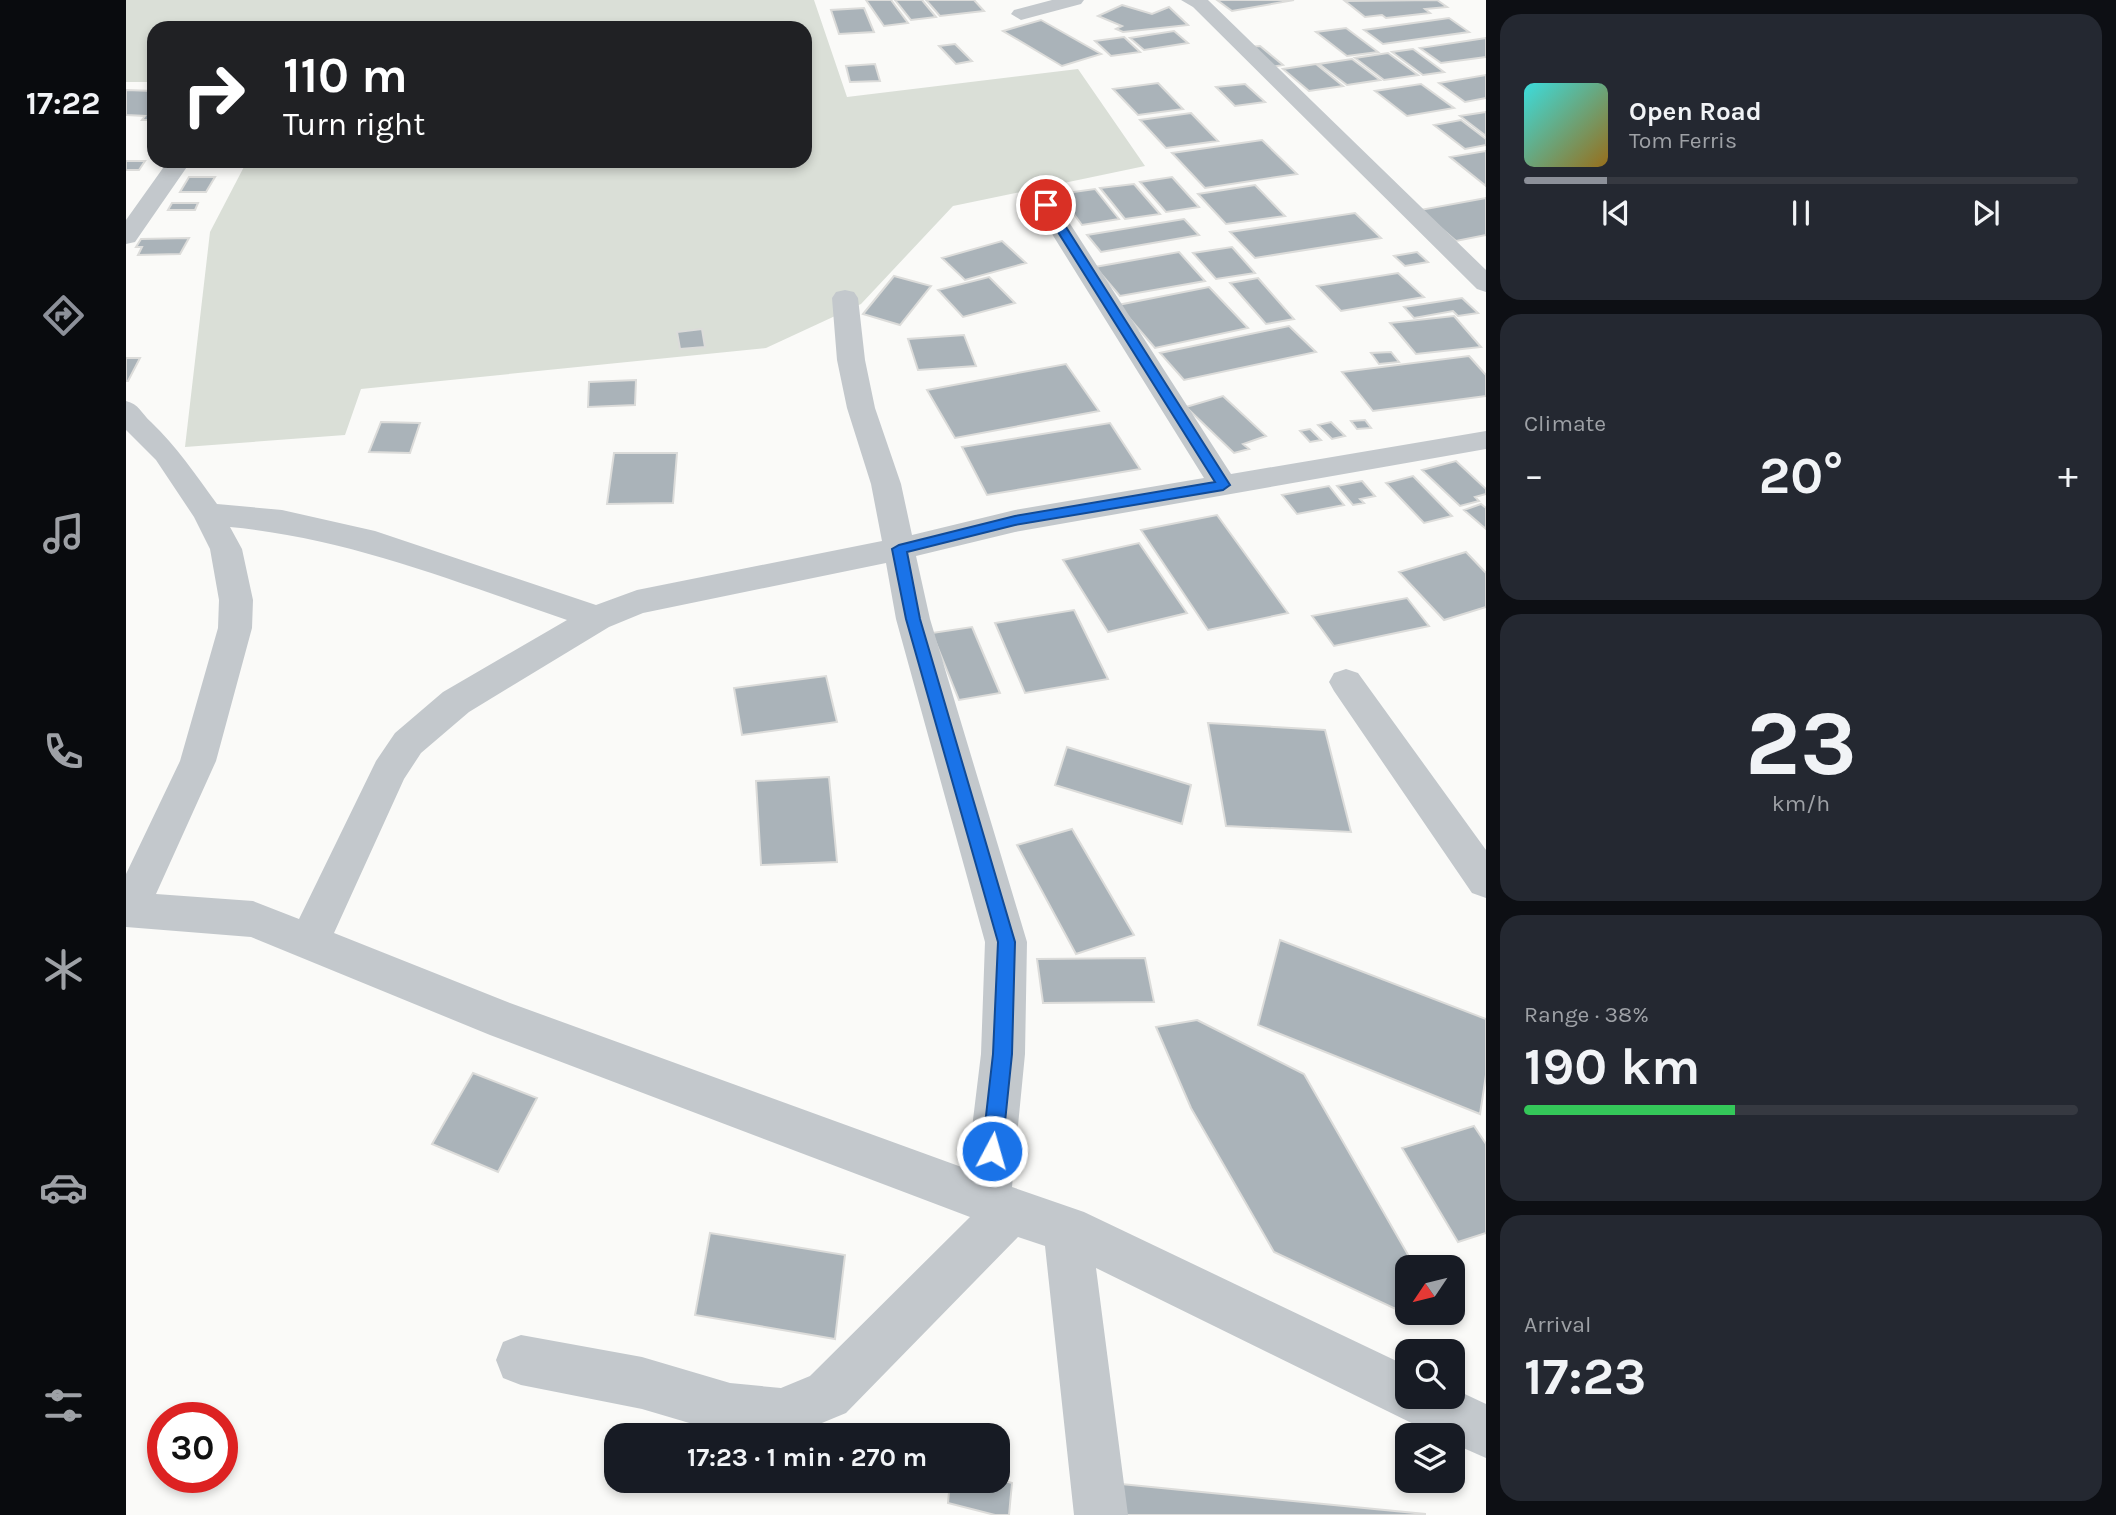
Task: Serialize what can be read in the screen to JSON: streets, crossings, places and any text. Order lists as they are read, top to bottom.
{
  "north": "bottom left",
  "page": {
    "tabs": "17:22",
    "turn": ["110 m", "Turn right"],
    "song": ["Open Road", "Tom Ferris"],
    "tile": [
      "Climate",
      ["23", "km/h"],
      ["Range · 38%", "190 km"],
      ["Arrival", "17:23"]
    ],
    "heat": ["−", "20°", "+"],
    "limit": "30",
    "trip": "17:23 · 1 min · 270 m"
  }
}
